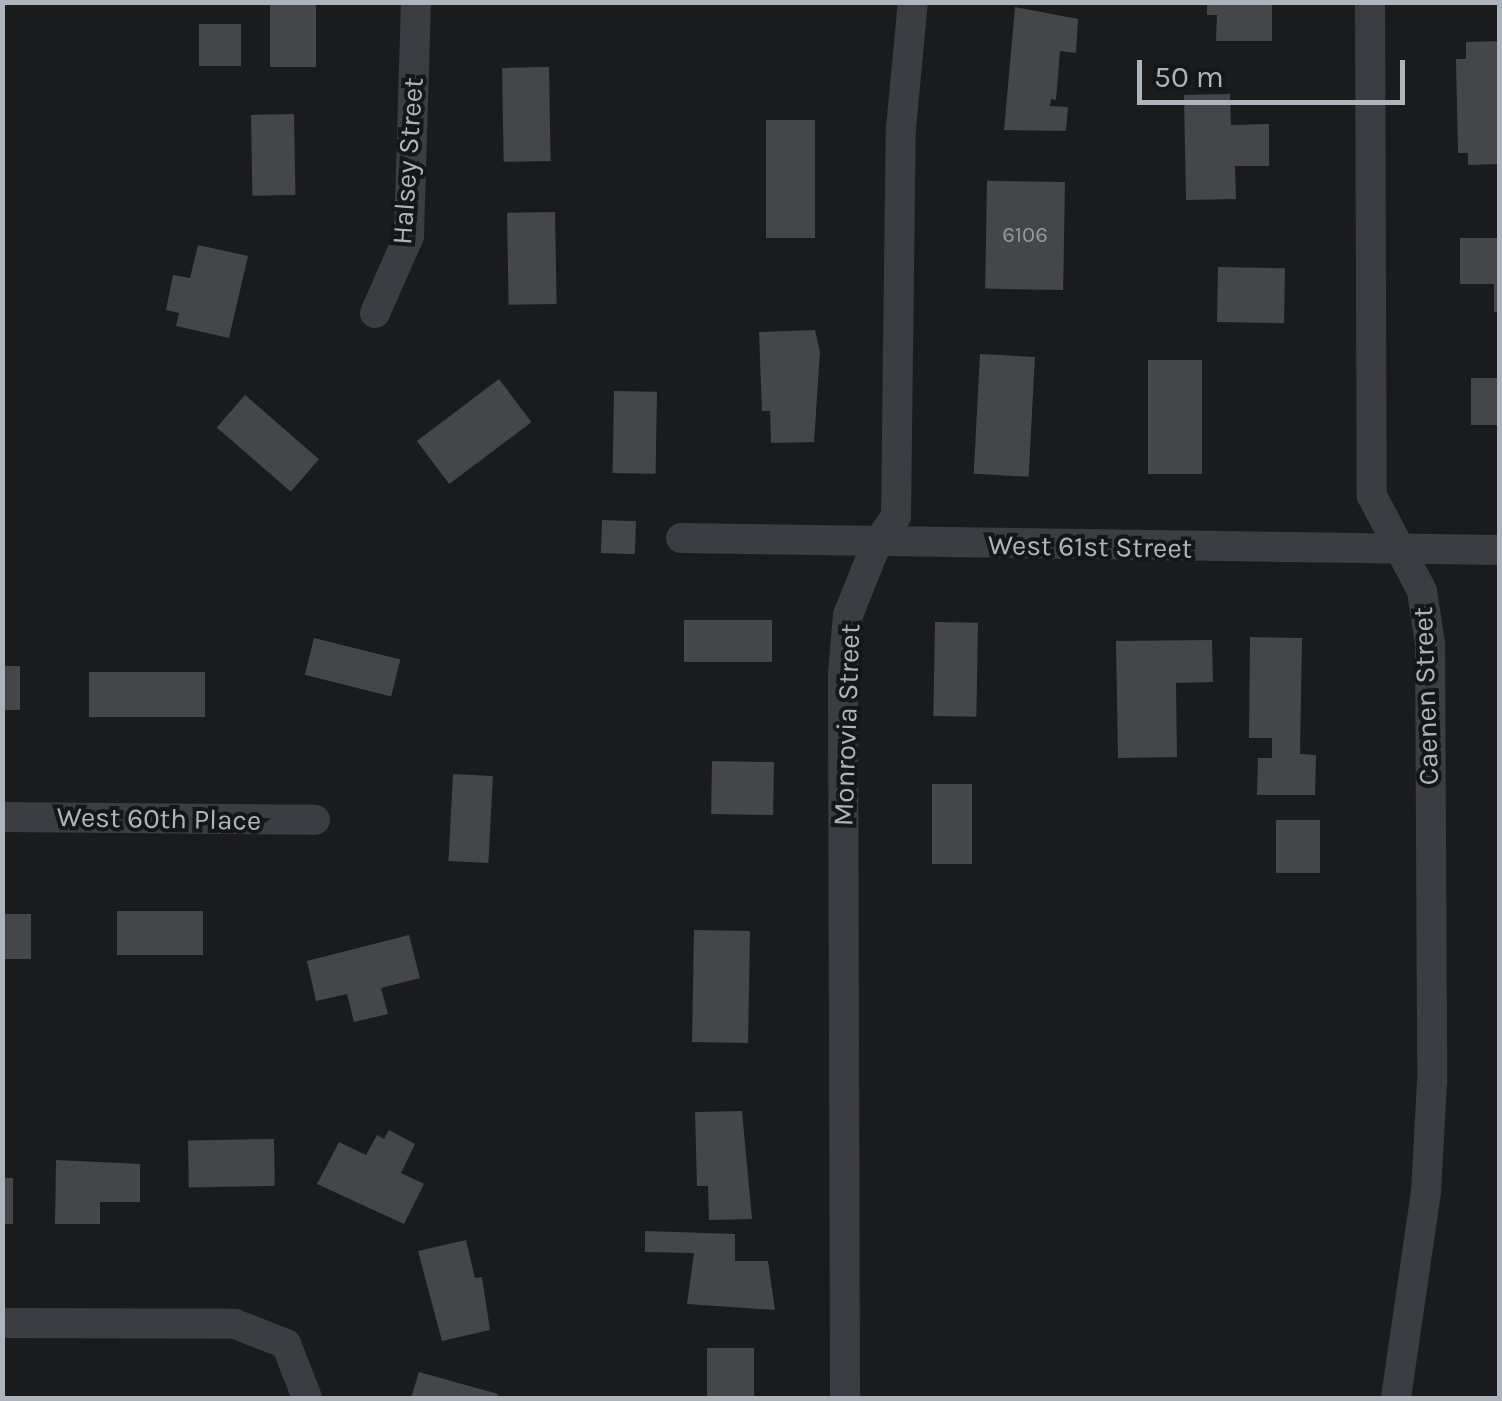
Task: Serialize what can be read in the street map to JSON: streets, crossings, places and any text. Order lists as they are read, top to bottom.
{
  "streets": {
    "street": [
      "Halsey Street",
      "West 61st Street",
      "Caenen Street",
      "Monrovia Street",
      "West 60th Place"
    ]
  },
  "crossings": [
    ["West 61st Street", "Caenen Street"],
    ["West 61st Street", "Monrovia Street"]
  ],
  "house_numbers": ["6106"],
  "scale_bar": "50 m"
}
